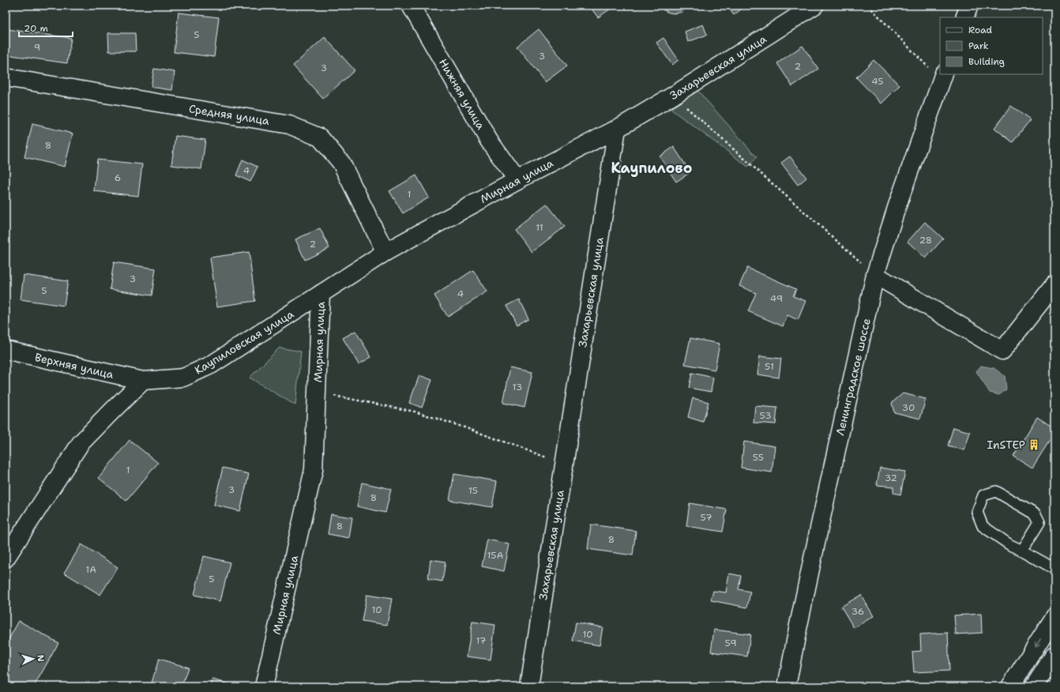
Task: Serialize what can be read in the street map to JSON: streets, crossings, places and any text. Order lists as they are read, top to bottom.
{
  "streets": {
    "street": [
      "Захарьевская улица",
      "Нижняя улица",
      "Средняя улица",
      "Мирная улица",
      "Каупиловская улица",
      "Верхняя улица",
      "Ленинградское шоссе"
    ]
  },
  "crossings": [
    ["Захарьевская улица", "Мирная улица"],
    ["Нижняя улица", "Мирная улица"],
    ["Средняя улица", "Мирная улица"],
    ["Мирная улица", "Каупиловская улица"],
    ["Каупиловская улица", "Верхняя улица"]
  ],
  "districts": ["Каупилово"],
  "places": {
    "building": ["InSTEP"]
  },
  "house_numbers": [
    "5",
    "9",
    "3",
    "2",
    "3",
    "45",
    "8",
    "4",
    "6",
    "1",
    "11",
    "28",
    "2",
    "3",
    "5",
    "4",
    "49",
    "51",
    "13",
    "30",
    "53",
    "55",
    "1",
    "32",
    "3",
    "15",
    "8",
    "57",
    "8",
    "8",
    "15А",
    "1А",
    "5",
    "10",
    "36",
    "10",
    "17",
    "59"
  ],
  "legend": ["Road", "Park", "Building"],
  "scale_bar": "20 m",
  "north": "right"
}
